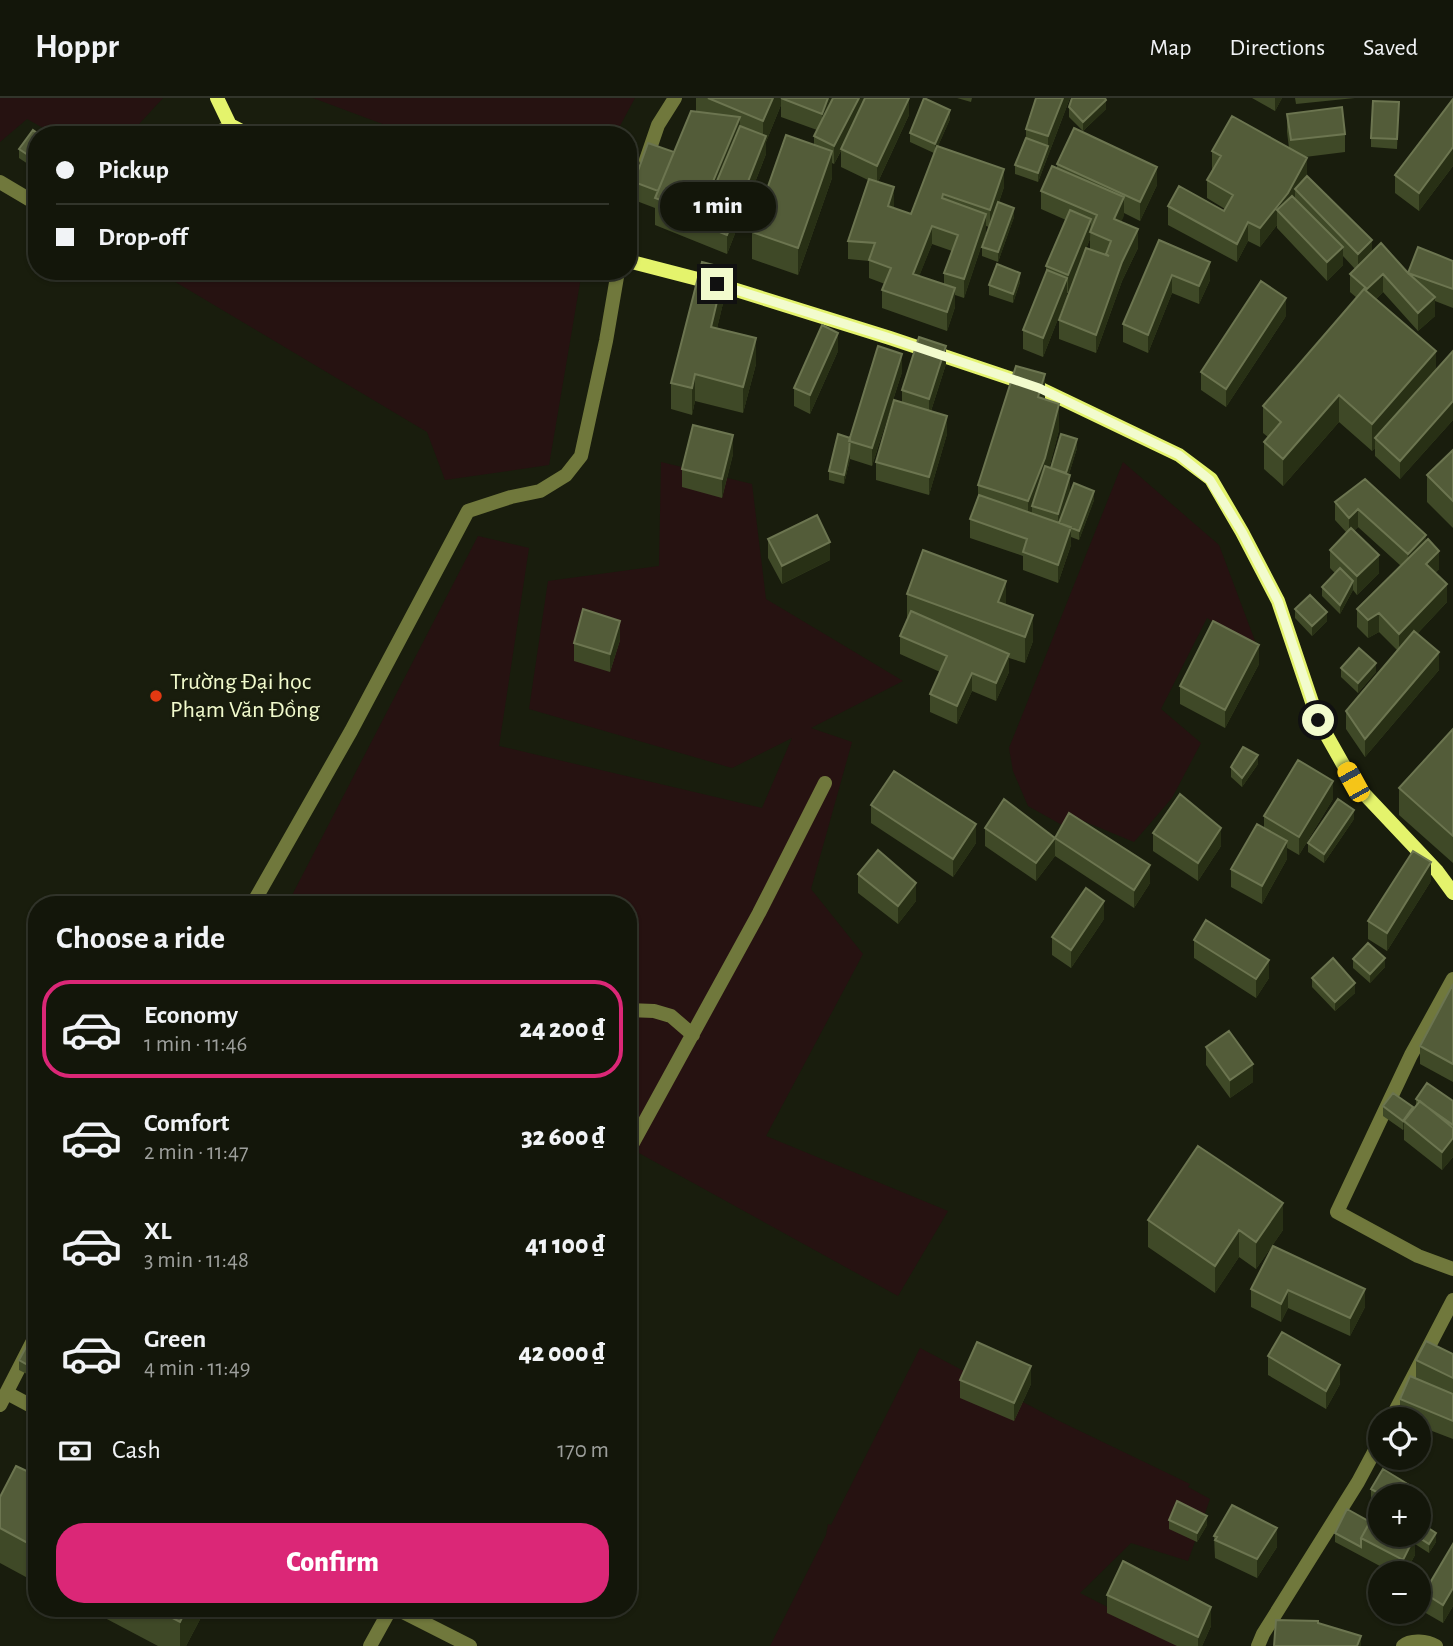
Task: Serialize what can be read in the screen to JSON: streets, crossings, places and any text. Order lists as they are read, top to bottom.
{
  "places": ["Trường Đại học Phạm Văn Đồng"],
  "page": {
    "header": "Hoppr",
    "nav": ["Map", "Directions", "Saved"],
    "banner": ["Pickup", "Drop-off"],
    "bubble": "1 min",
    "heading": "Choose a ride",
    "list": [
      {
        "name": "Economy",
        "note": "1 min · 11:46",
        "value": "24 200 ₫"
      },
      {
        "name": "Comfort",
        "note": "2 min · 11:47",
        "value": "32 600 ₫"
      },
      {
        "name": "XL",
        "note": "3 min · 11:48",
        "value": "41 100 ₫"
      },
      {
        "name": "Green",
        "note": "4 min · 11:49",
        "value": "42 000 ₫"
      }
    ],
    "map_buttons": ["+", "−"],
    "pay": ["Cash", "170 m"],
    "buttons": "Confirm"
  }
}
